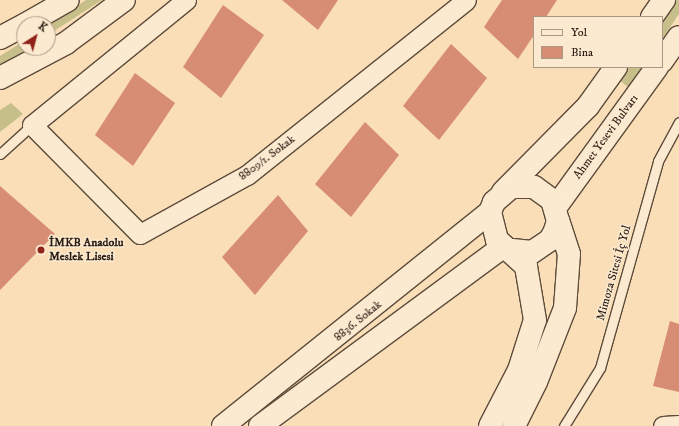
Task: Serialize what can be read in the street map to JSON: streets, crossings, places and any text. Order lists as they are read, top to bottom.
{
  "streets": {
    "street": ["Ahmet Yesevi Bulvarı", "8809/1. Sokak", "8836. Sokak"],
    "lane": ["Mimoza Sitesi İç Yol"]
  },
  "crossings": [
    ["Ahmet Yesevi Bulvarı", "8836. Sokak"]
  ],
  "places": ["İMKB Anadolu Meslek Lisesi"],
  "legend": ["Yol", "Bina"],
  "north": "top right"
}
